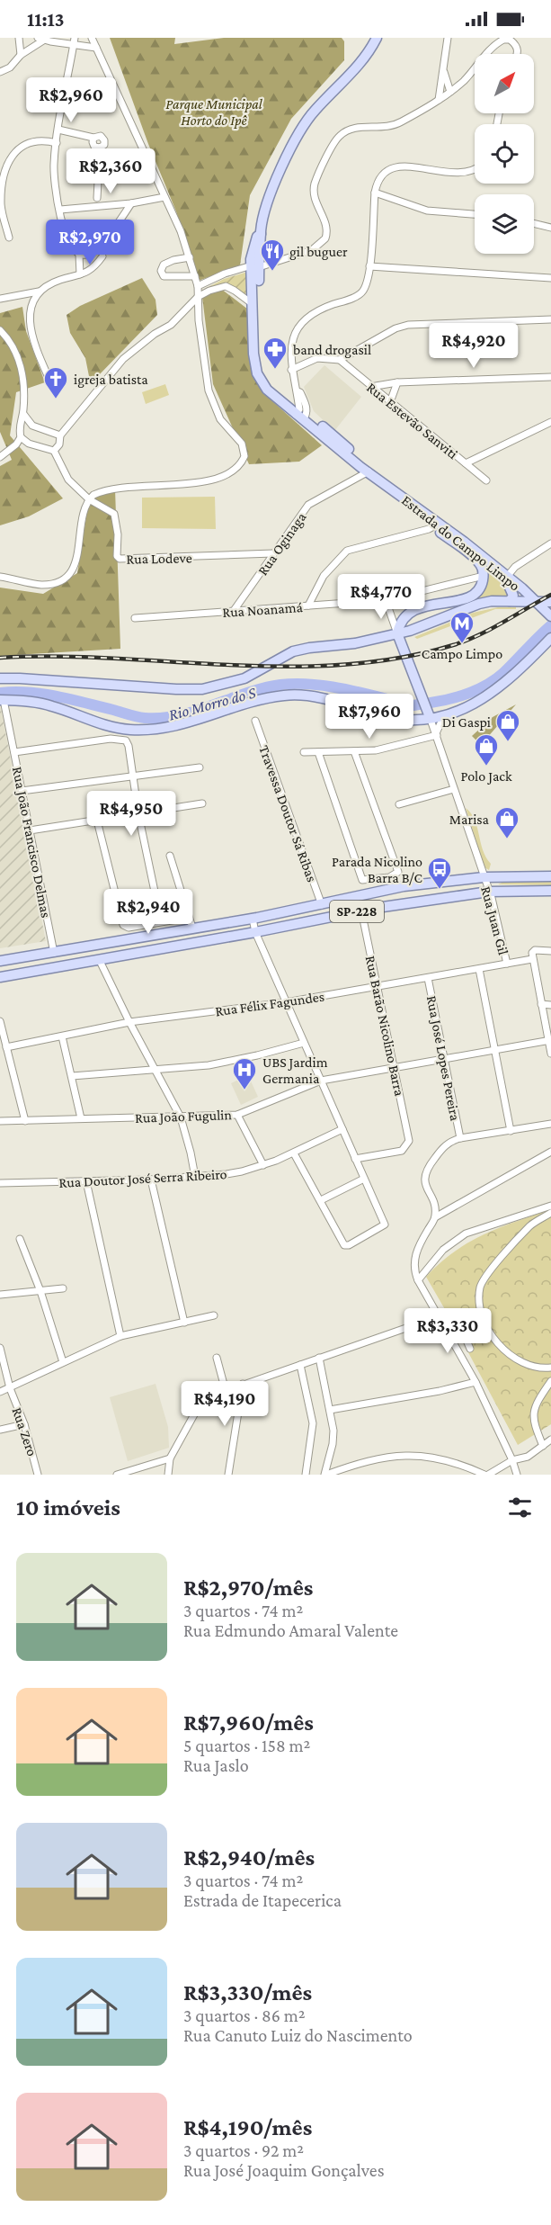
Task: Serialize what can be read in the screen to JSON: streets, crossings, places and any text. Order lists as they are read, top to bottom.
{
  "streets": {
    "main road": ["Estrada do Campo Limpo", "SP-228"],
    "street": [
      "Rua Estevão Sanviti",
      "Rua Oginaga",
      "Rua Lodeve",
      "Rua Noanamá",
      "Travessa Doutor Sá Ribas",
      "Rua João Francisco Delmas",
      "Rua Juan Gil",
      "Rua Félix Fagundes",
      "Rua Barão Nicolino Barra",
      "Rua José Lopes Pereira",
      "Rua João Fugulin",
      "Rua Doutor José Serra Ribeiro",
      "Rua Zero"
    ]
  },
  "crossings": [
    ["Estrada do Campo Limpo", "Rua Oginaga"],
    ["Rua Oginaga", "Rua Lodeve"],
    ["Rua Oginaga", "Rua Noanamá"],
    ["Travessa Doutor Sá Ribas", "SP-228"],
    ["Rua João Francisco Delmas", "SP-228"],
    ["SP-228", "Rua Juan Gil"],
    ["SP-228", "Rua Barão Nicolino Barra"],
    ["Rua Juan Gil", "Rua Félix Fagundes"],
    ["Rua Félix Fagundes", "Rua Barão Nicolino Barra"],
    ["Rua Félix Fagundes", "Rua José Lopes Pereira"],
    ["Rua Barão Nicolino Barra", "Rua João Fugulin"],
    ["Rua José Lopes Pereira", "Rua João Fugulin"]
  ],
  "water": ["Rio Morro do S"],
  "parks": ["Parque Municipal Horto do Ipê"],
  "places": {
    "restaurant": ["gil buguer"],
    "pharmacy": ["band drogasil"],
    "church": ["igreja batista"],
    "metro station": ["Campo Limpo"],
    "shop": ["Di Gaspi", "Polo Jack", "Marisa"],
    "bus stop": ["Parada Nicolino Barra B/C"],
    "hospital": ["UBS Jardim Germania"]
  },
  "north": "top right",
  "page": {
    "status": "11:13",
    "price": [
      "R$2,960",
      "R$2,360",
      "R$2,970",
      "R$4,920",
      "R$4,770",
      "R$7,960",
      "R$4,950",
      "R$2,940",
      "R$3,330",
      "R$4,190"
    ],
    "heading": "10 imóveis",
    "list": [
      {
        "name": "R$2,970/mês",
        "note": "3 quartos · 74 m² · Rua Edmundo Amaral Valente"
      },
      {
        "name": "R$7,960/mês",
        "note": "5 quartos · 158 m² · Rua Jaslo"
      },
      {
        "name": "R$2,940/mês",
        "note": "3 quartos · 74 m² · Estrada de Itapecerica"
      },
      {
        "name": "R$3,330/mês",
        "note": "3 quartos · 86 m² · Rua Canuto Luiz do Nascimento"
      },
      {
        "name": "R$4,190/mês",
        "note": "3 quartos · 92 m² · Rua José Joaquim Gonçalves"
      }
    ]
  }
}
